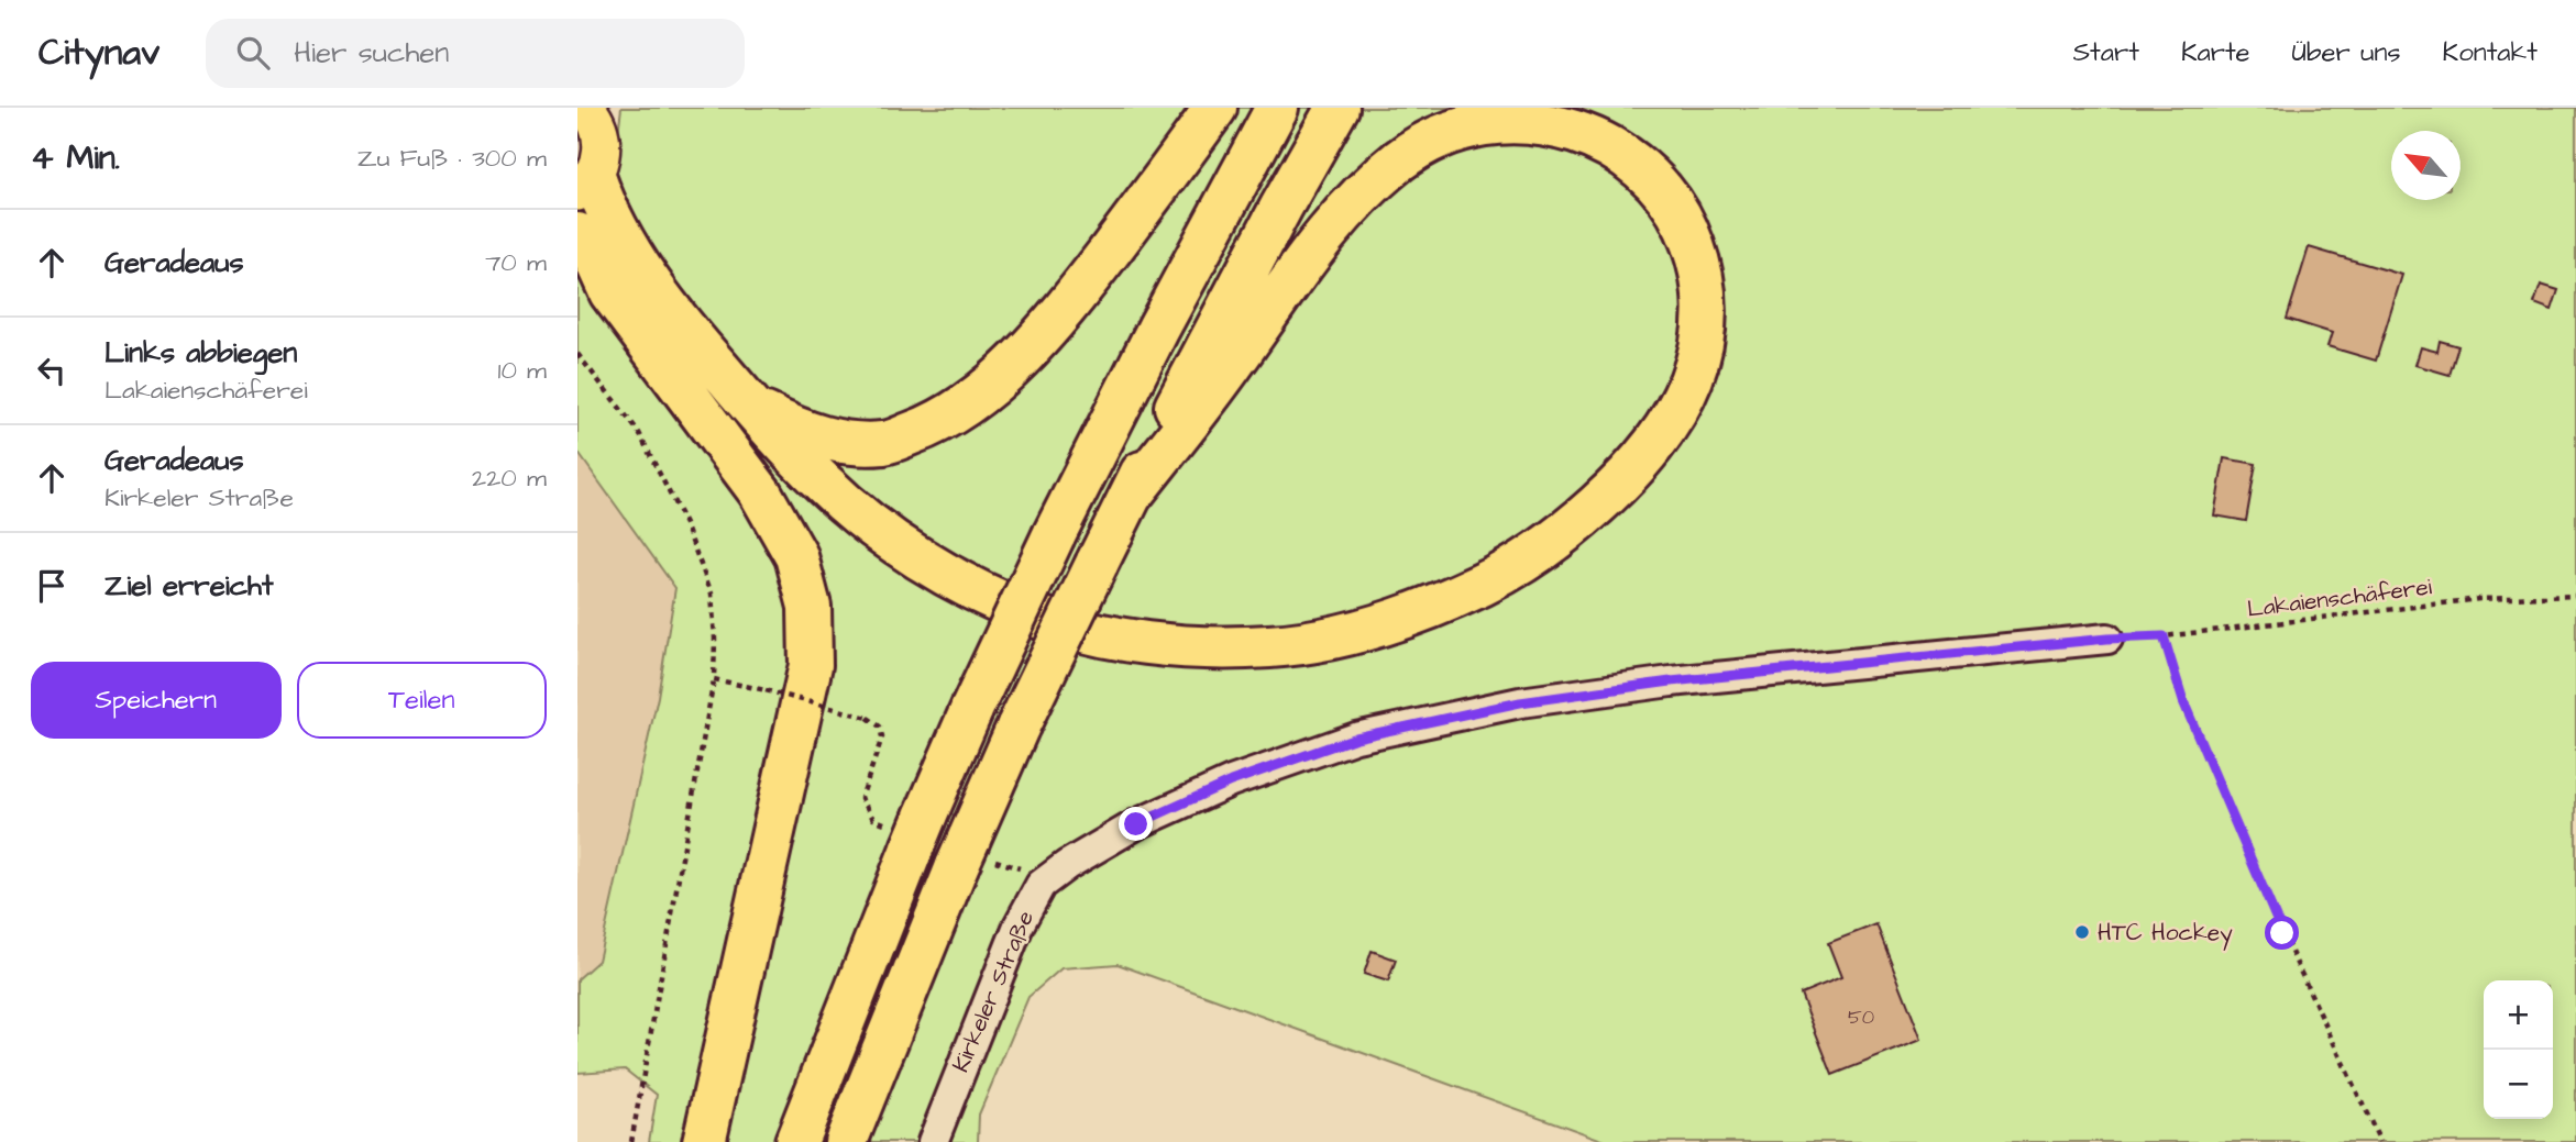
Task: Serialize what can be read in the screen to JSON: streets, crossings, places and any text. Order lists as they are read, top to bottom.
{
  "streets": {
    "lane": ["Kirkeler Straße"],
    "path": ["Lakaienschäferei"]
  },
  "crossings": [
    ["Lakaienschäferei", "Kirkeler Straße"]
  ],
  "places": ["HTC Hockey"],
  "house_numbers": ["50"],
  "north": "top left",
  "page": {
    "header": "Citynav",
    "search": "Hier suchen",
    "nav": [
      "Start",
      "Karte",
      "Über uns",
      "Kontakt"
    ],
    "heading": ["4 Min.", "Zu Fuß · 300 m"],
    "list": [
      ["Geradeaus", "70 m"],
      ["Links abbiegen", "Lakaienschäferei", "10 m"],
      ["Geradeaus", "Kirkeler Straße", "220 m"],
      "Ziel erreicht"
    ],
    "buttons": ["Speichern", "Teilen"],
    "map_buttons": ["+", "−"]
  }
}
